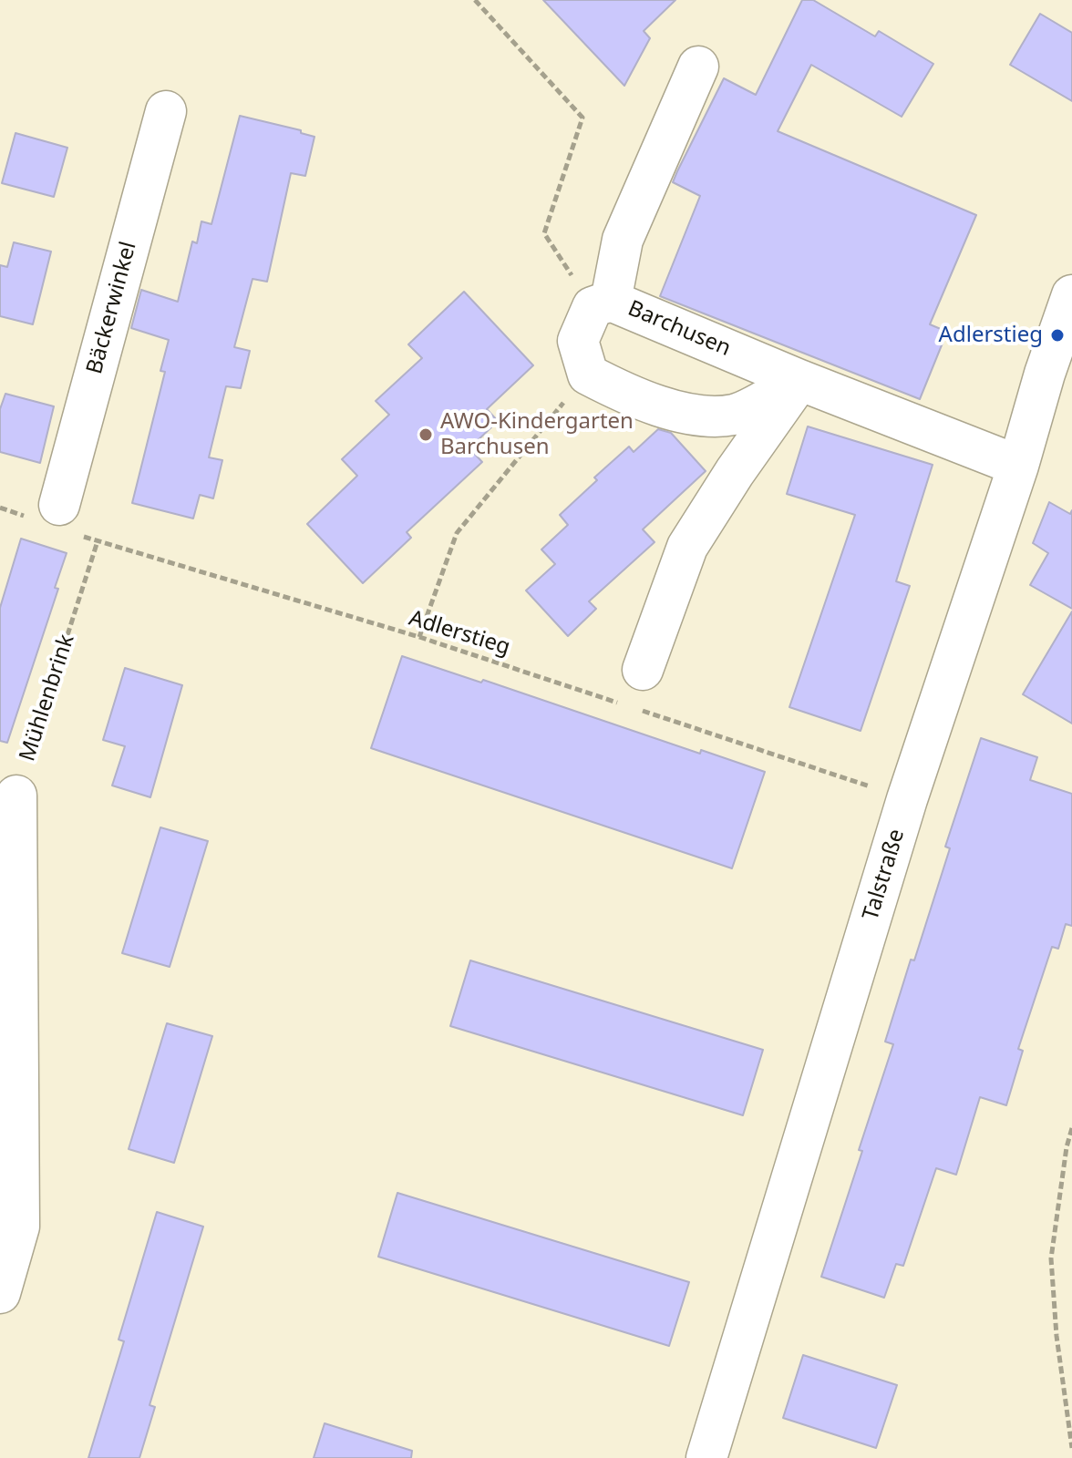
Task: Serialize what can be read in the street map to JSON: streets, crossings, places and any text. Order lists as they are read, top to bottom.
{
  "streets": {
    "street": ["Bäckerwinkel", "Barchusen", "Talstraße"],
    "path": ["Adlerstieg", "Mühlenbrink"]
  },
  "crossings": [
    ["Bäckerwinkel", "Adlerstieg"],
    ["Barchusen", "Talstraße"],
    ["Adlerstieg", "Mühlenbrink"]
  ],
  "places": ["Adlerstieg", "AWO-Kindergarten Barchusen"]
}
